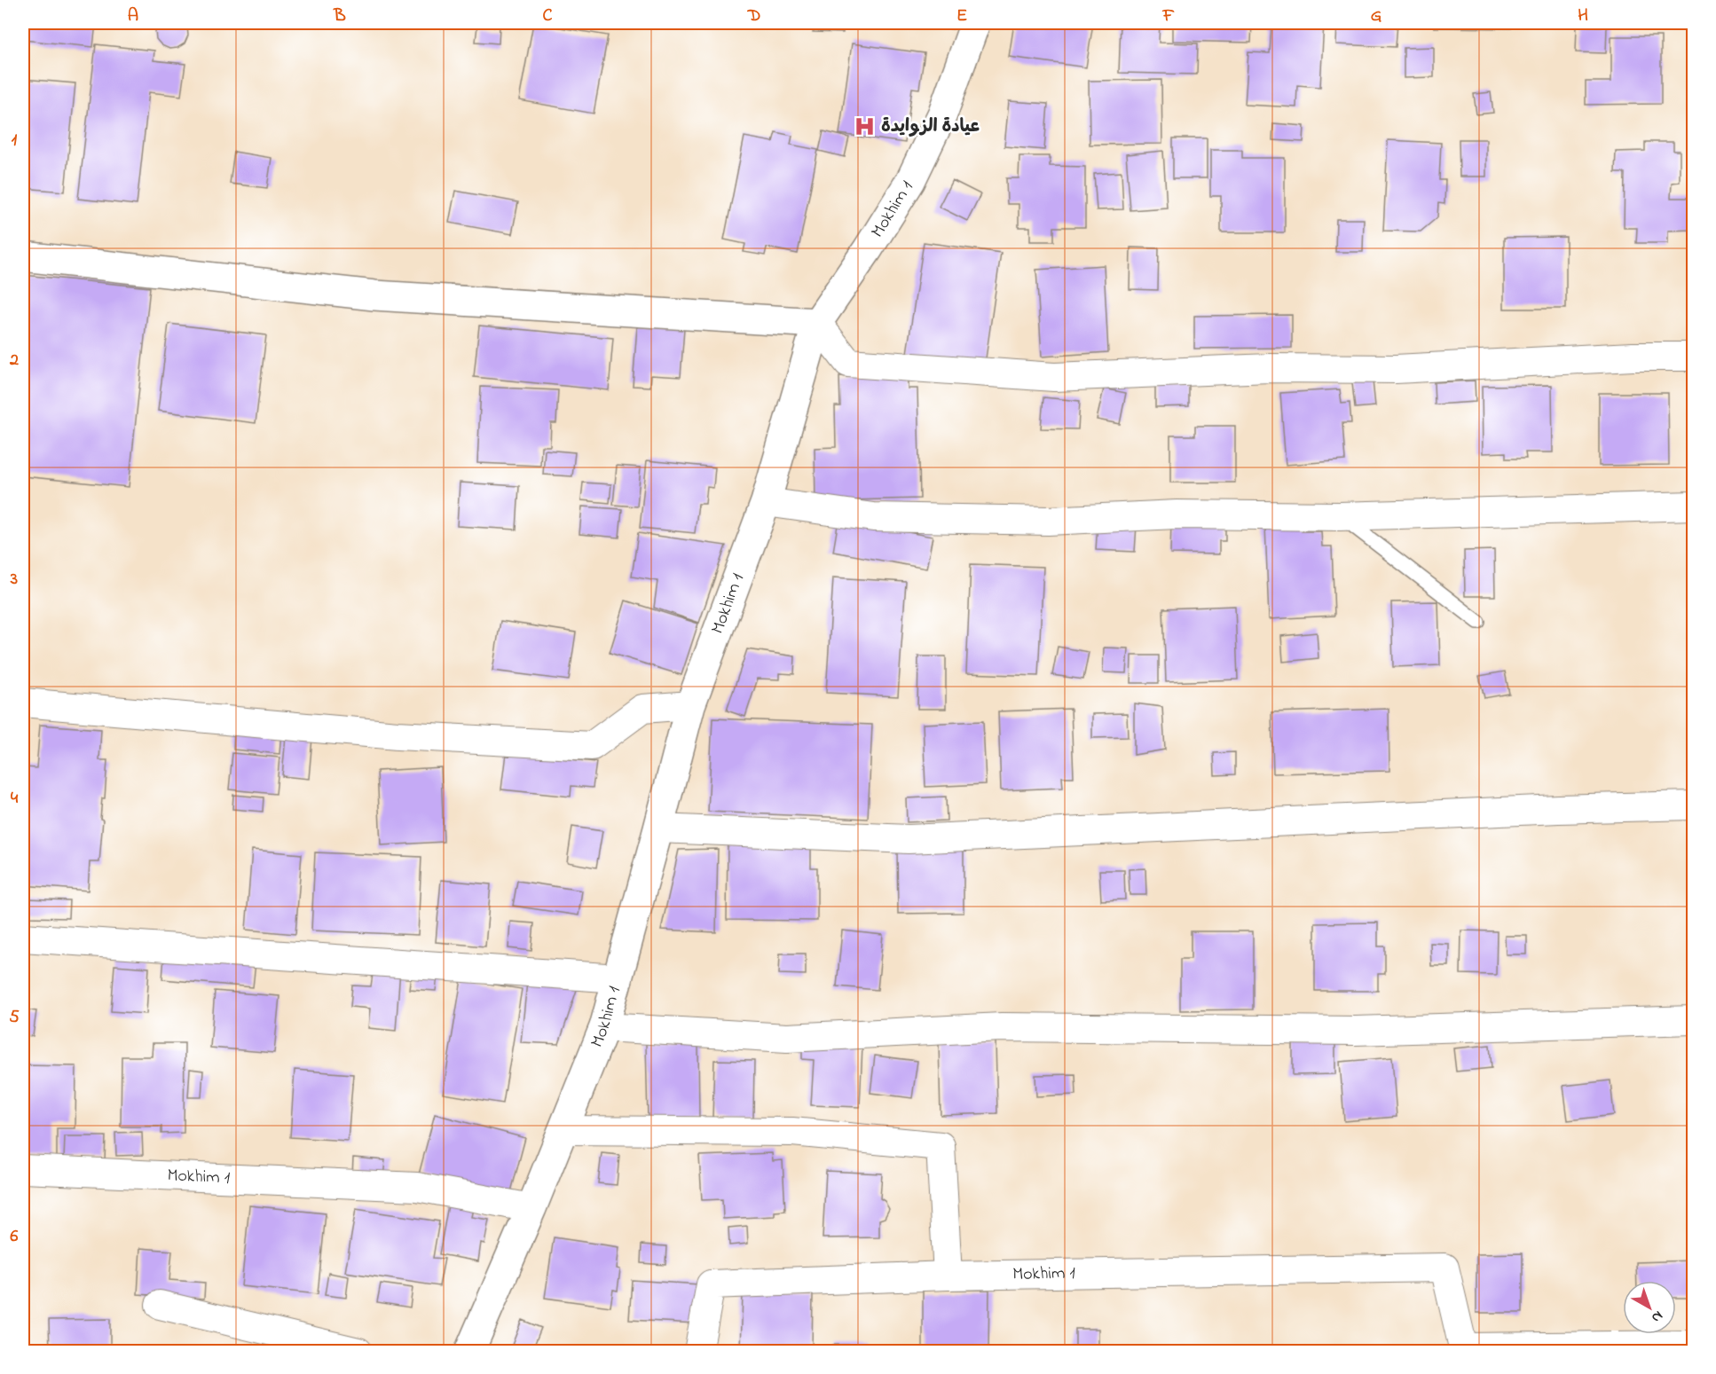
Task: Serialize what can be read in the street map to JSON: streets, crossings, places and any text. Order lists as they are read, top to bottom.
{
  "streets": {
    "street": ["Mokhim 1"]
  },
  "places": {
    "hospital": ["عيادة الزوايدة"]
  },
  "north": "bottom right",
  "grid": {
    "columns": [
      "A",
      "B",
      "C",
      "D",
      "E",
      "F",
      "G",
      "H"
    ],
    "rows": [
      "1",
      "2",
      "3",
      "4",
      "5",
      "6"
    ]
  }
}
